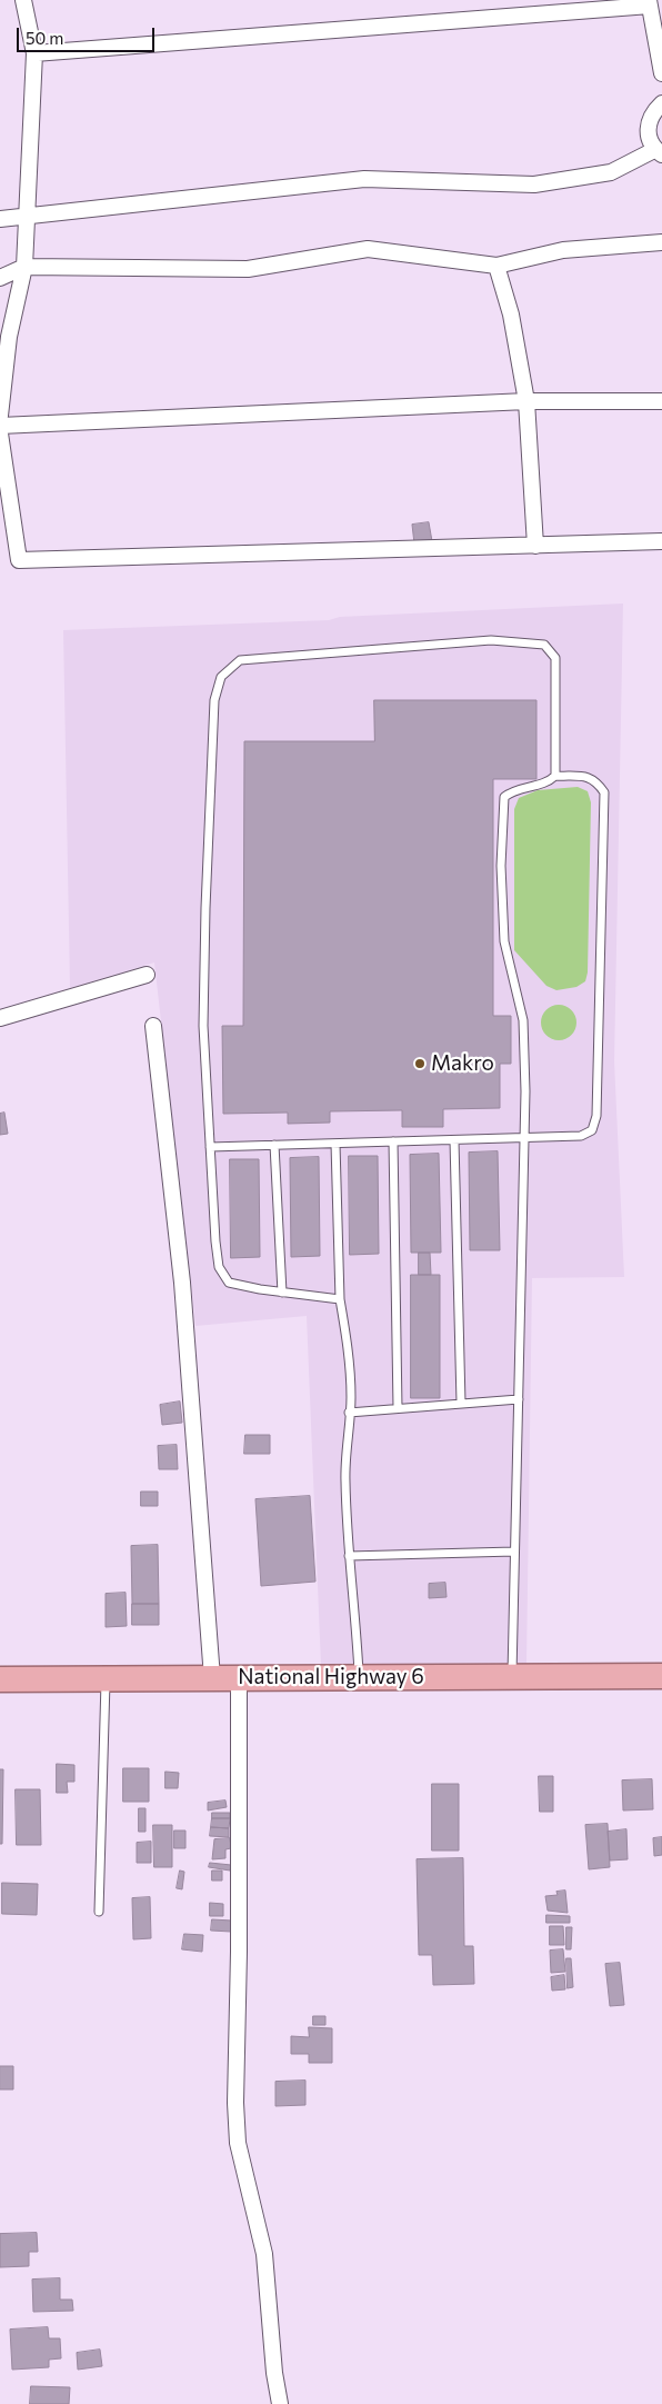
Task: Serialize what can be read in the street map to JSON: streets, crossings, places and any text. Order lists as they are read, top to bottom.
{
  "streets": {
    "highway": ["National Highway 6"]
  },
  "places": ["Makro"],
  "scale_bar": "50 m"
}
